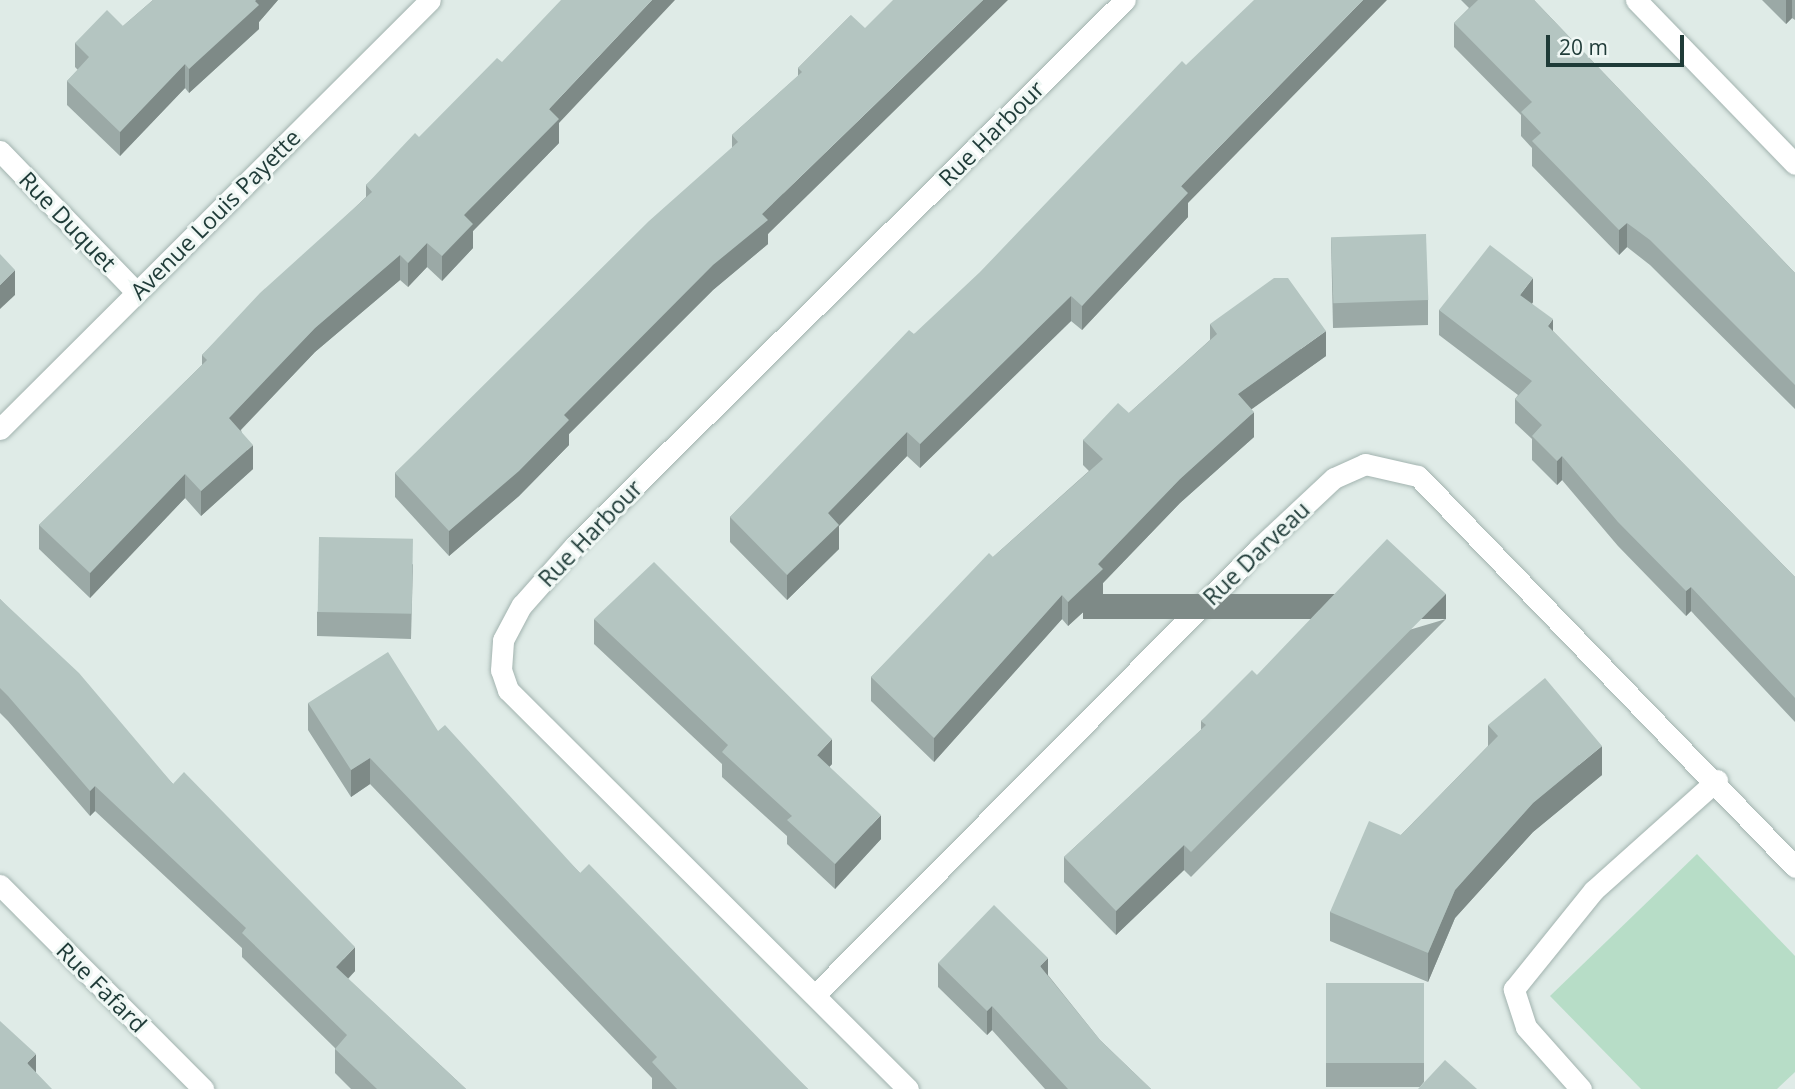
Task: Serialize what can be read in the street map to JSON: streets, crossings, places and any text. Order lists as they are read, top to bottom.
{
  "streets": {
    "street": [
      "Rue Harbour",
      "Avenue Louis Payette",
      "Rue Duquet",
      "Rue Darveau",
      "Rue Fafard"
    ]
  },
  "crossings": [
    ["Rue Harbour", "Rue Darveau"],
    ["Avenue Louis Payette", "Rue Duquet"]
  ],
  "scale_bar": "20 m"
}
